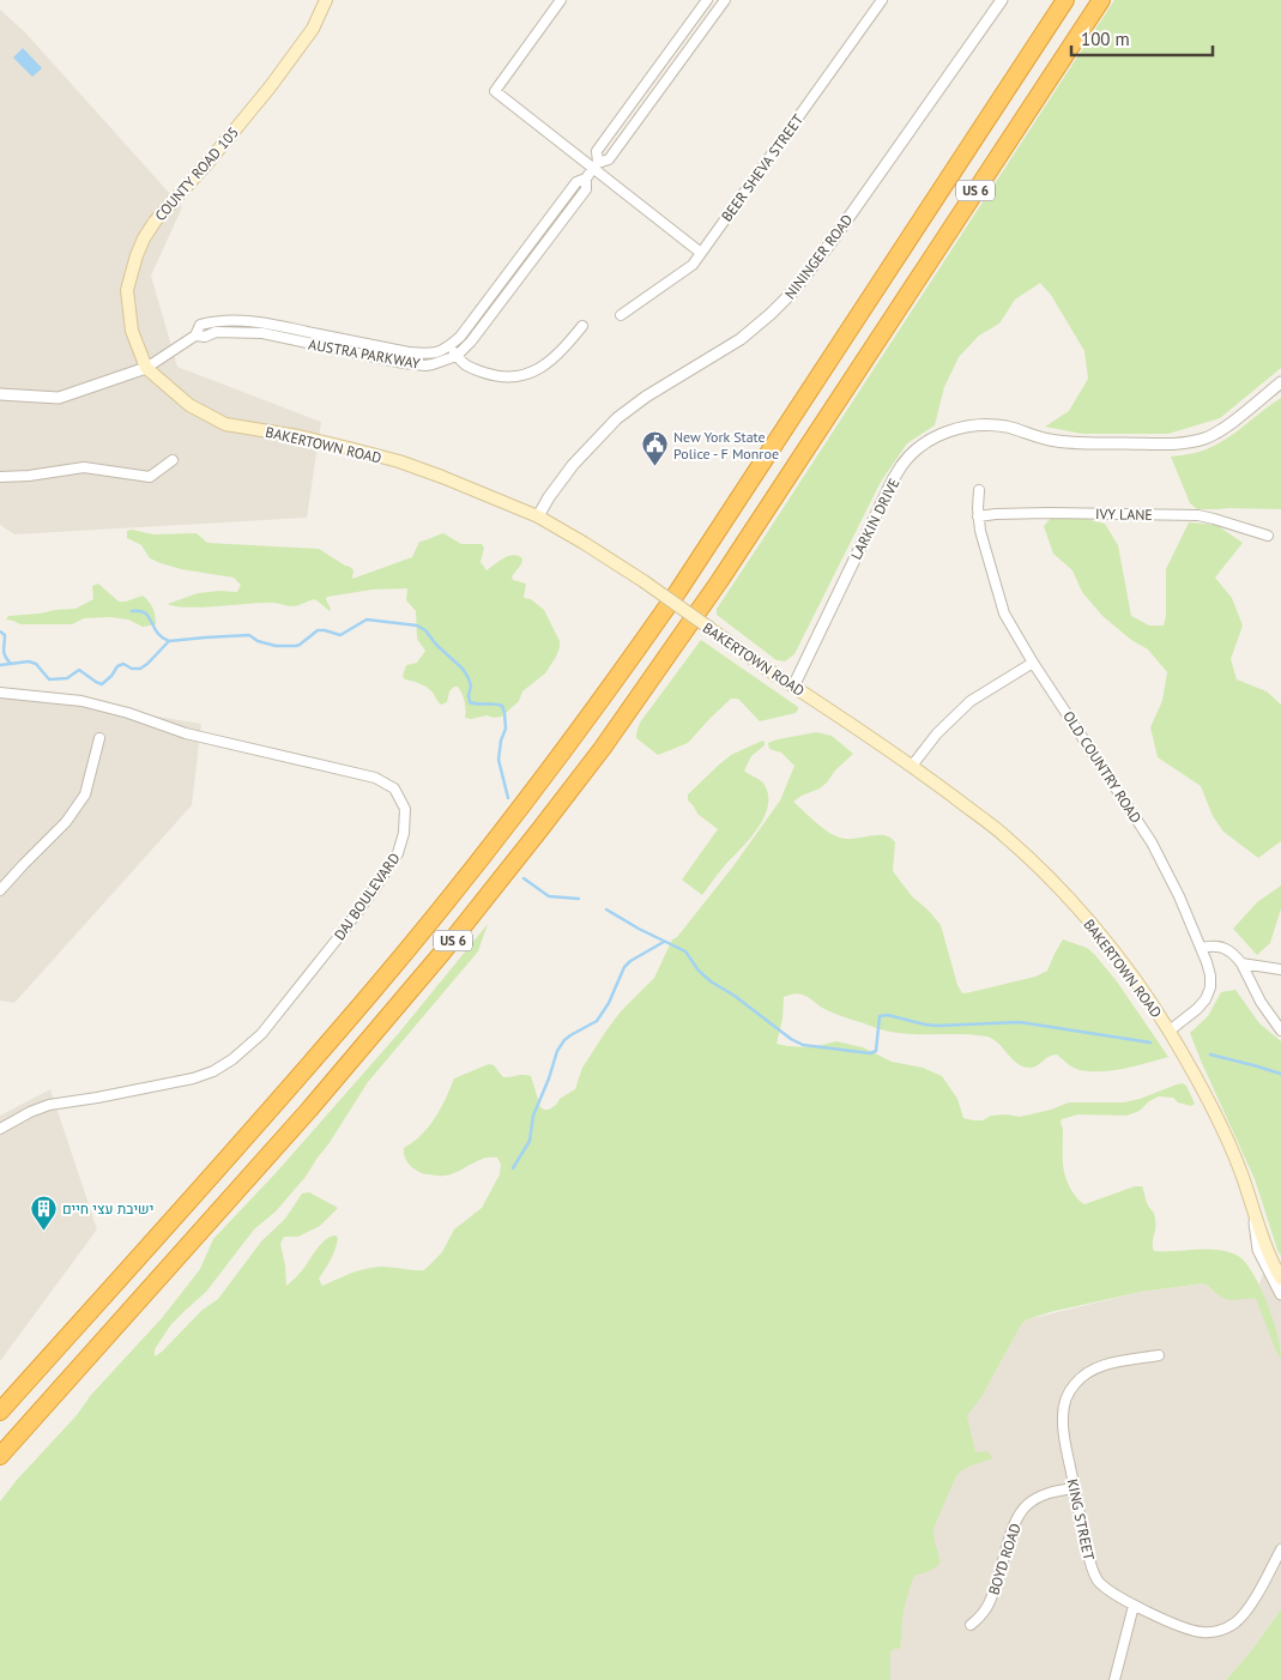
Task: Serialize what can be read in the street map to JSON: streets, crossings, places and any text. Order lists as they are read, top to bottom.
{
  "streets": {
    "highway": ["US 6"],
    "main road": ["COUNTY ROAD 105", "BAKERTOWN ROAD"],
    "street": [
      "BEER SHEVA STREET",
      "NININGER ROAD",
      "AUSTRA PARKWAY",
      "IVY LANE",
      "LARKIN DRIVE",
      "OLD COUNTRY ROAD",
      "DAJ BOULEVARD",
      "KING STREET",
      "BOYD ROAD"
    ]
  },
  "crossings": [
    ["COUNTY ROAD 105", "AUSTRA PARKWAY"],
    ["COUNTY ROAD 105", "BAKERTOWN ROAD"],
    ["NININGER ROAD", "BAKERTOWN ROAD"],
    ["AUSTRA PARKWAY", "BAKERTOWN ROAD"],
    ["BAKERTOWN ROAD", "LARKIN DRIVE"],
    ["BAKERTOWN ROAD", "OLD COUNTRY ROAD"],
    ["IVY LANE", "OLD COUNTRY ROAD"],
    ["KING STREET", "BOYD ROAD"]
  ],
  "places": {
    "public building": ["New York State Police - F Monroe"],
    "building": ["ישיבת עצי חיים"]
  },
  "scale_bar": "100 m"
}
